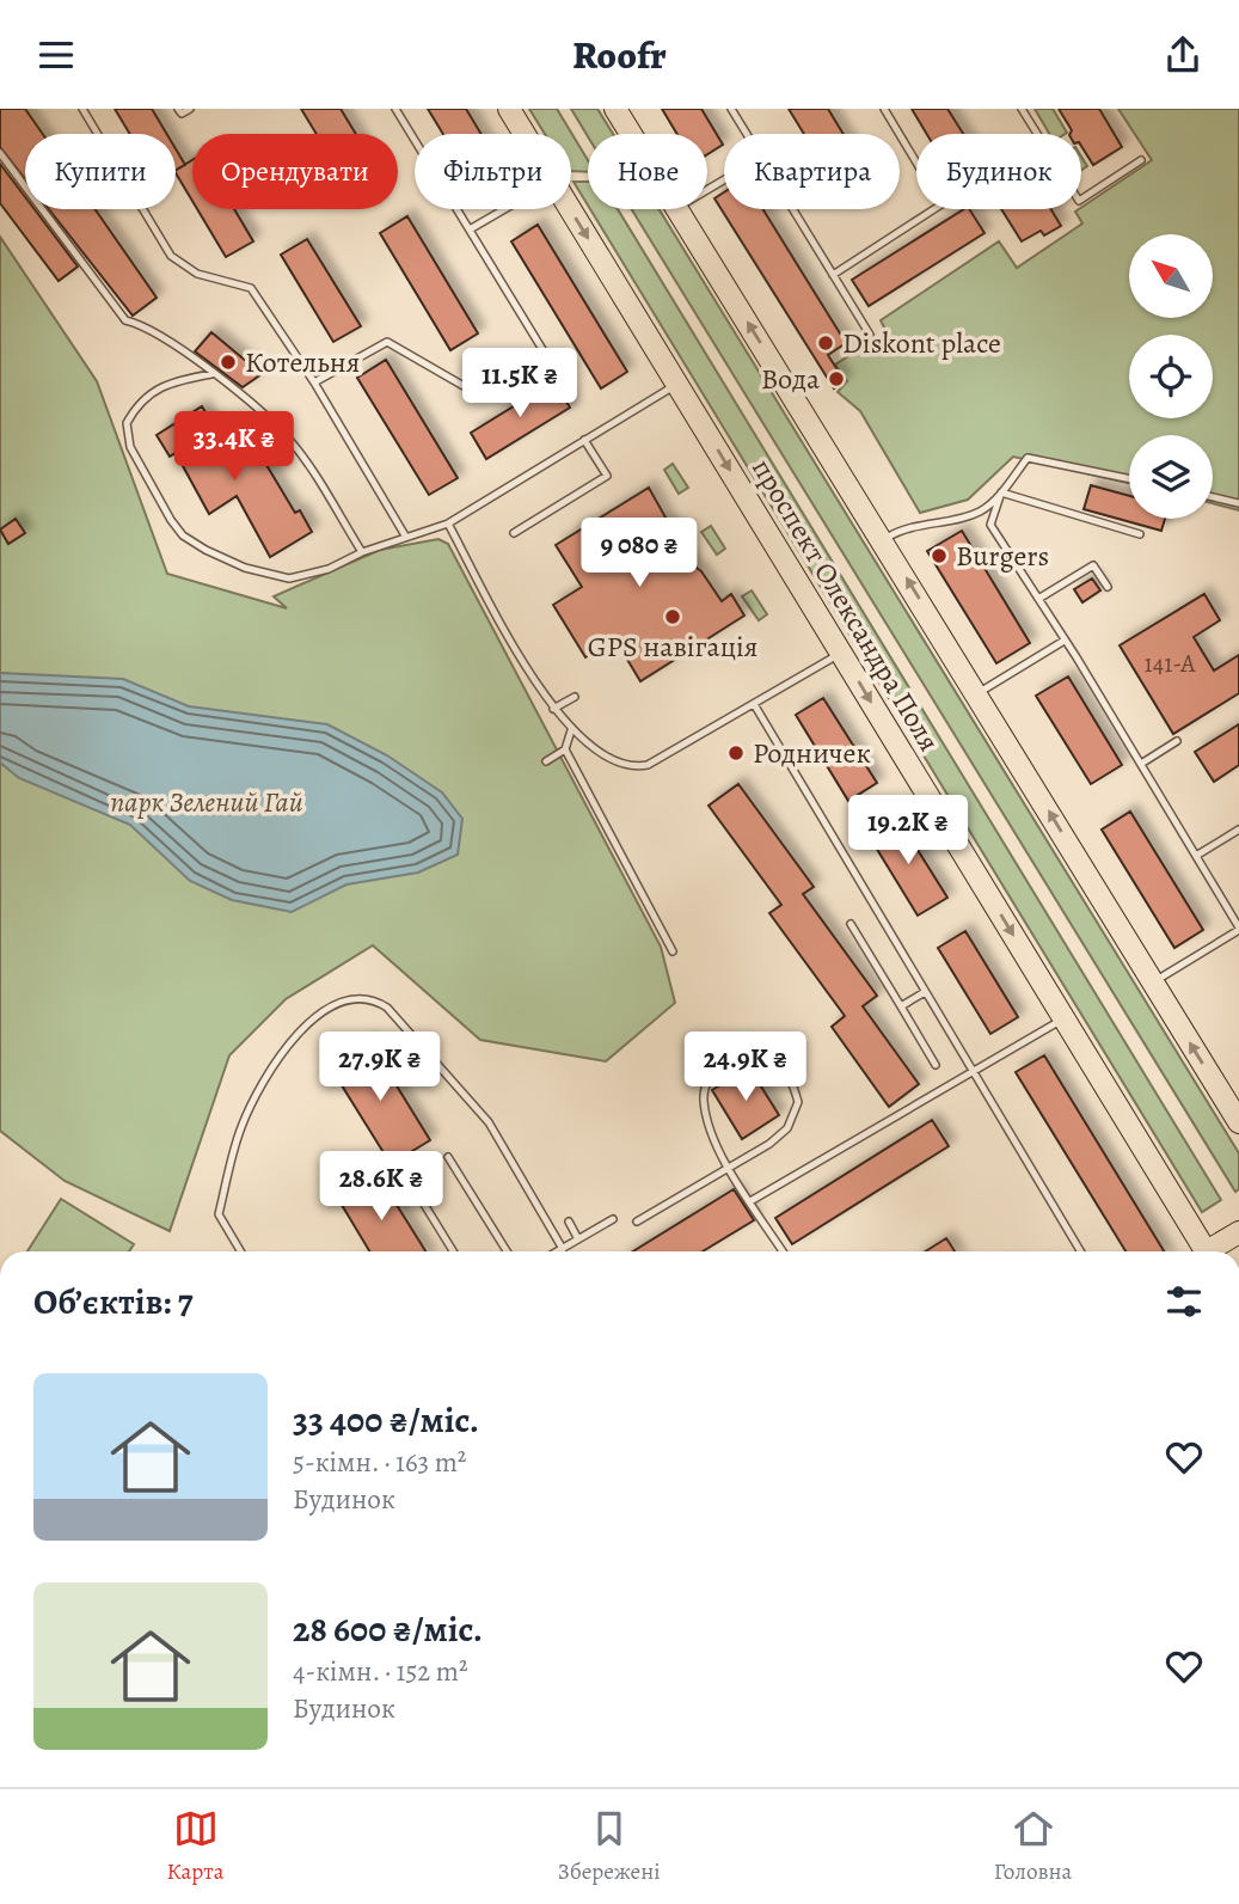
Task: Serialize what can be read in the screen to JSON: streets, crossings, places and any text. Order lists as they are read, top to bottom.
{
  "streets": {
    "main road": ["проспект Олександра Поля"]
  },
  "parks": ["парк Зелений Гай"],
  "places": [
    "Diskont place",
    "Котельня",
    "Вода",
    "Burgers",
    "GPS навігація",
    "Родничек"
  ],
  "house_numbers": ["141-А"],
  "north": "top left",
  "page": {
    "header": "Roofr",
    "chip": [
      "Купити",
      "Орендувати",
      "Фільтри",
      "Нове",
      "Квартира",
      "Будинок"
    ],
    "price": [
      "11.5K ₴",
      "33.4K ₴",
      "9 080 ₴",
      "19.2K ₴",
      "27.9K ₴",
      "24.9K ₴",
      "28.6K ₴"
    ],
    "heading": "Об’єктів: 7",
    "list": [
      {
        "name": "33 400 ₴/міс.",
        "note": "5-кімн. · 163 m² · Будинок"
      },
      {
        "name": "28 600 ₴/міс.",
        "note": "4-кімн. · 152 m² · Будинок"
      }
    ],
    "tabs": ["Карта", "Збережені", "Головна"]
  }
}
